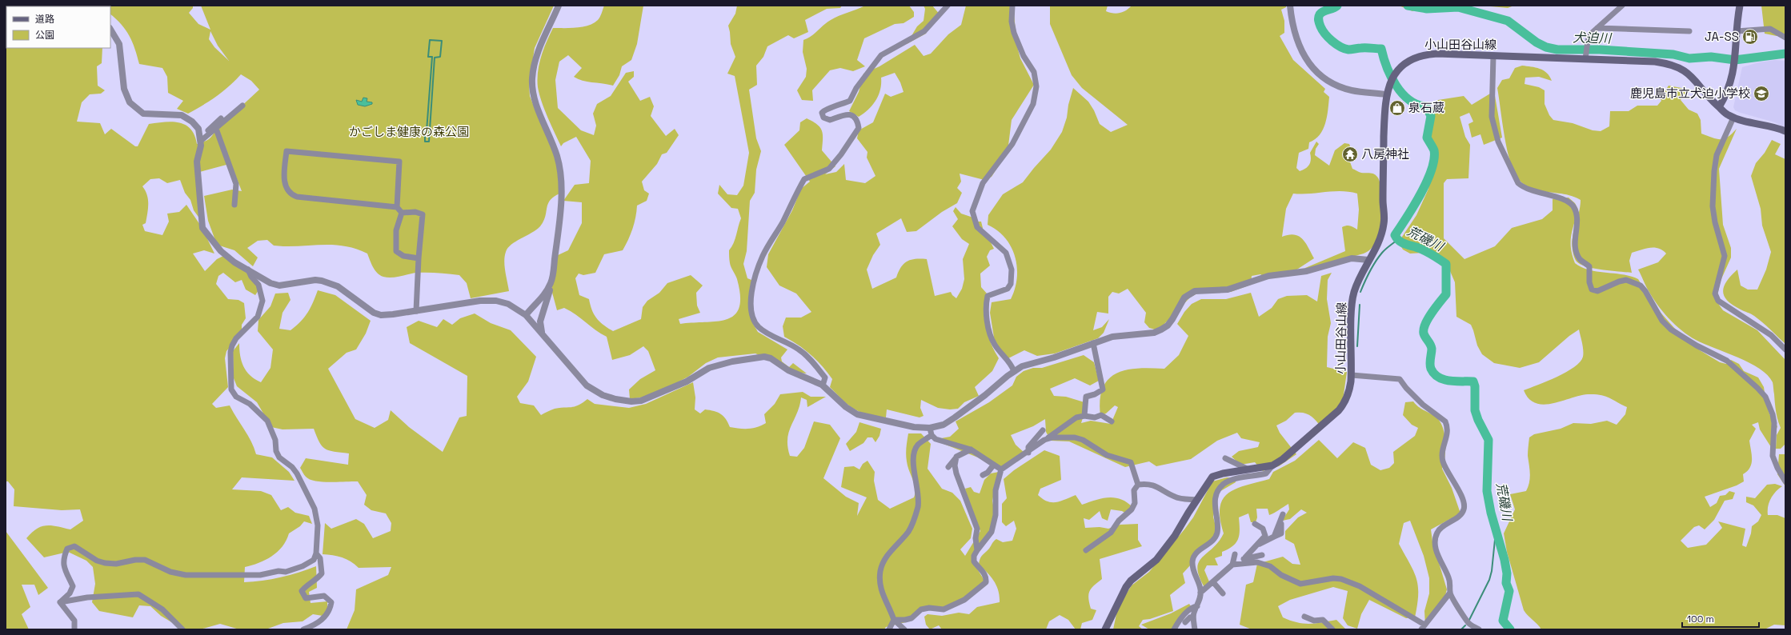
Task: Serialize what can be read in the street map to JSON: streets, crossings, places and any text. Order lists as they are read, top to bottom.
{
  "streets": {
    "main road": ["小山田谷山線"]
  },
  "water": ["犬迫川", "荒磯川"],
  "parks": ["かごしま健康の森公園"],
  "places": {
    "fuel station": ["JA-SS"],
    "school or university": ["鹿児島市立犬迫小学校"],
    "shop": ["泉石蔵"],
    "temple": ["八房神社"]
  },
  "legend": ["道路", "公園"],
  "scale_bar": "100 m"
}
